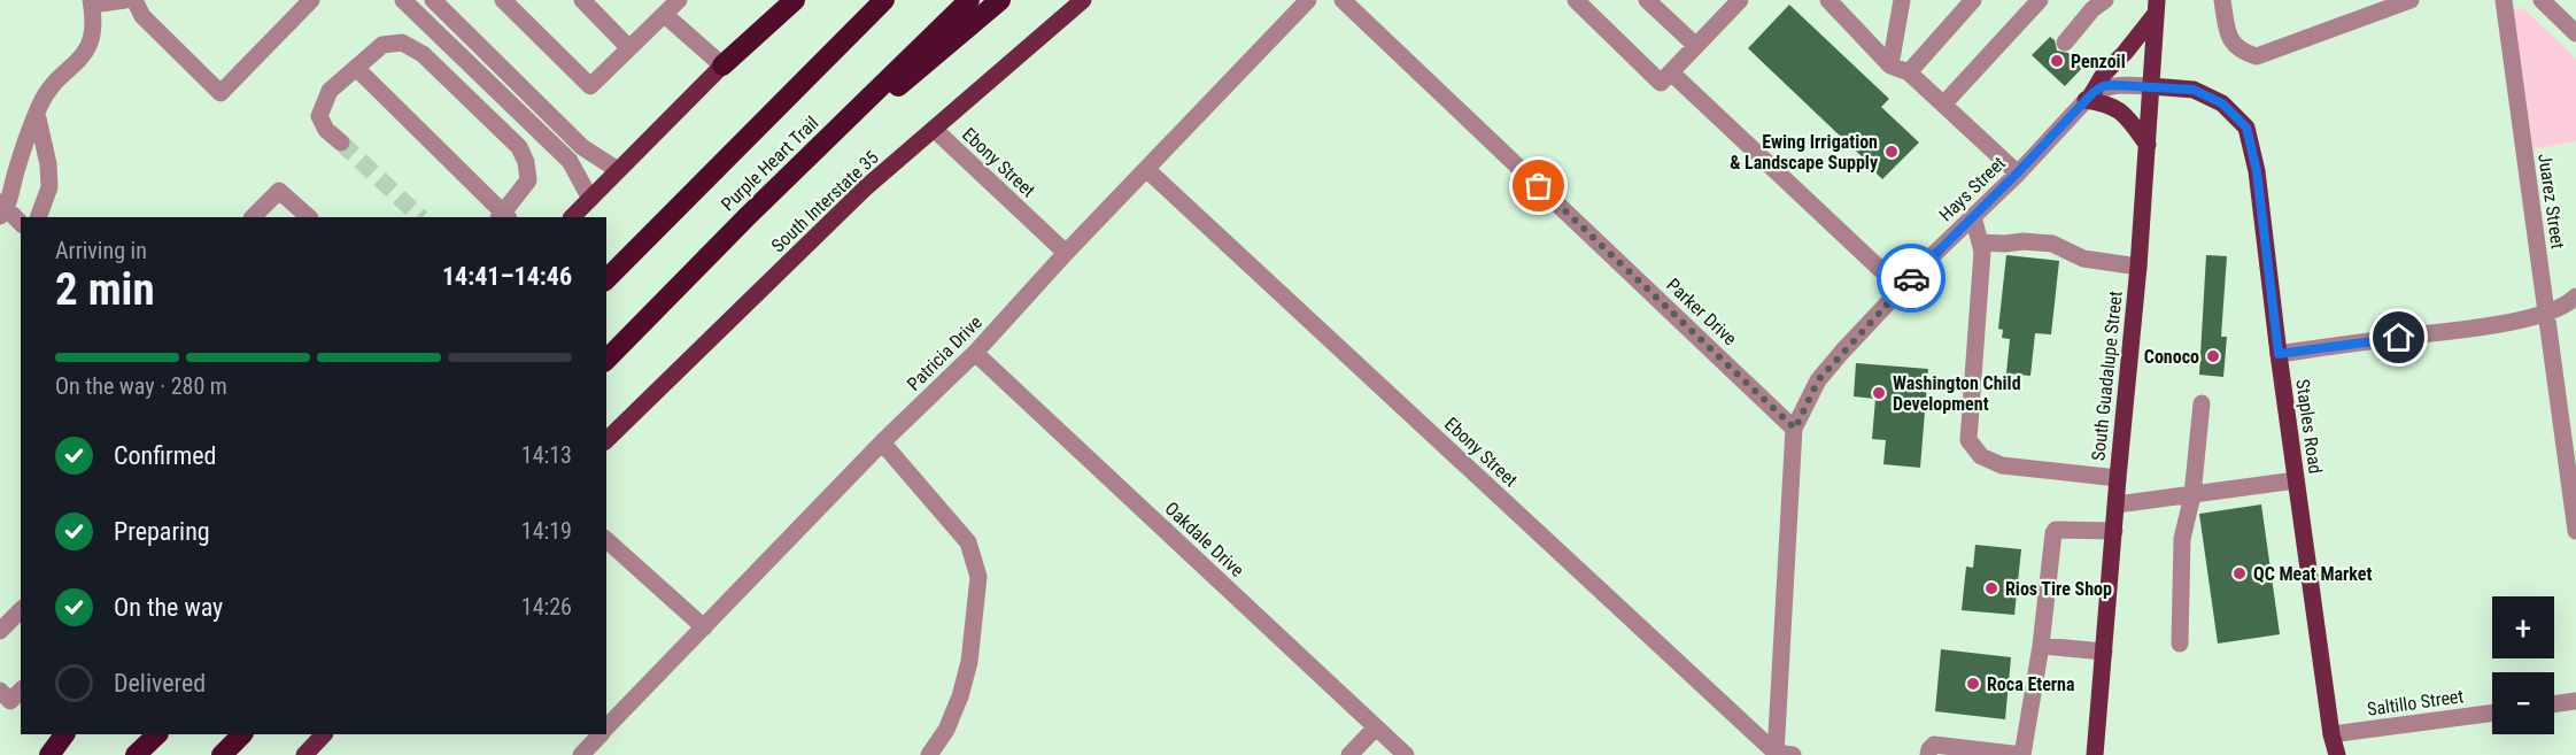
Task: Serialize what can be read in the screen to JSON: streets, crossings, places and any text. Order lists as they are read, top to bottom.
{
  "streets": {
    "highway": ["Purple Heart Trail"],
    "main road": ["South Interstate 35", "South Guadalupe Street", "Staples Road"],
    "street": [
      "Ebony Street",
      "Hays Street",
      "Juarez Street",
      "Parker Drive",
      "Patricia Drive",
      "Oakdale Drive",
      "Saltillo Street"
    ]
  },
  "crossings": [
    ["Ebony Street", "South Interstate 35"],
    ["Ebony Street", "Patricia Drive"],
    ["Hays Street", "Parker Drive"],
    ["Patricia Drive", "Oakdale Drive"],
    ["South Guadalupe Street", "Staples Road"],
    ["Staples Road", "Saltillo Street"]
  ],
  "places": [
    "Penzoil",
    "Ewing Irrigation & Landscape Supply",
    "Conoco",
    "Washington Child Development",
    "QC Meat Market",
    "Rios Tire Shop",
    "Roca Eterna"
  ],
  "page": {
    "heading": ["2 min", "Arriving in", "14:41–14:46"],
    "bar": "On the way · 280 m",
    "list": [
      ["Confirmed", "14:13"],
      ["Preparing", "14:19"],
      ["On the way", "14:26"],
      "Delivered"
    ],
    "map_buttons": ["+", "−"]
  }
}
